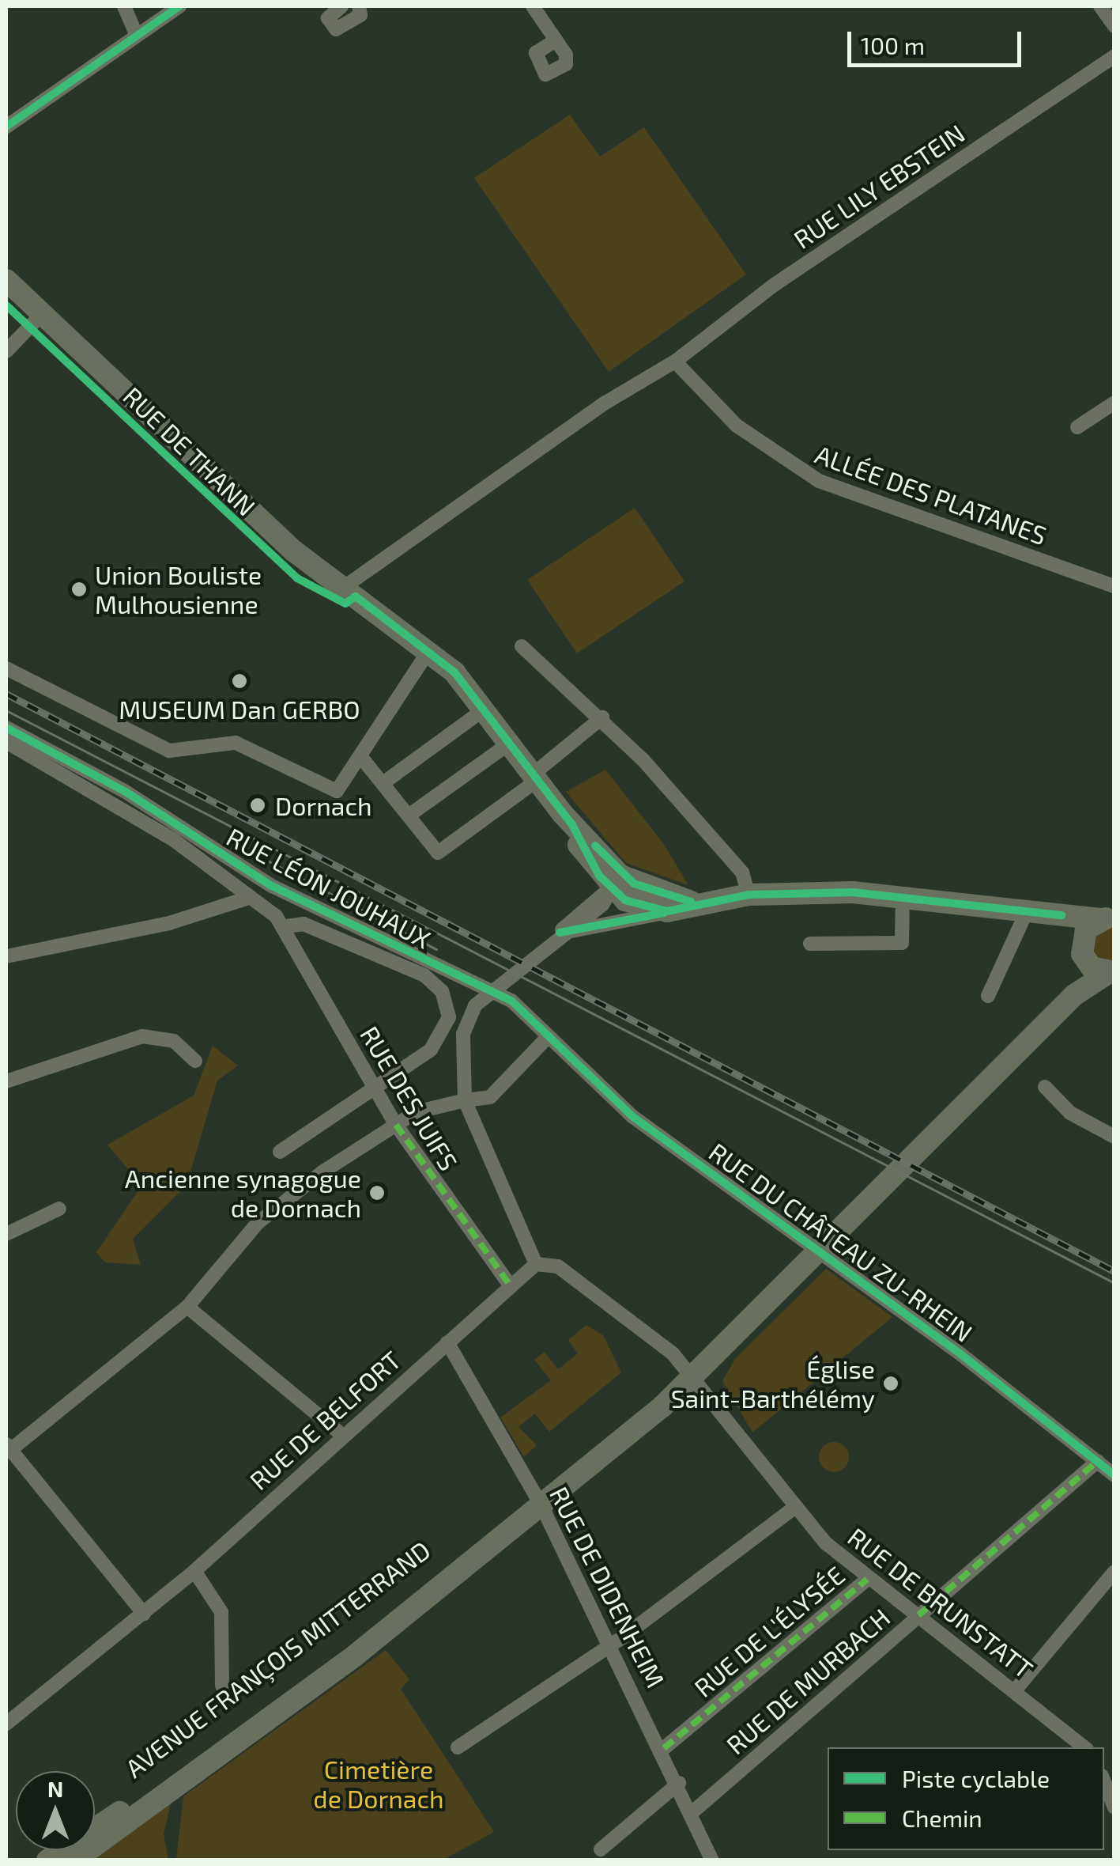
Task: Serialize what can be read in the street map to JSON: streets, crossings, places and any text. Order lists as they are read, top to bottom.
{
  "streets": {
    "main road": ["RUE DE THANN", "AVENUE FRANÇOIS MITTERRAND"],
    "street": [
      "RUE LILY EBSTEIN",
      "ALLÉE DES PLATANES",
      "RUE LÉON JOUHAUX",
      "RUE DES JUIFS",
      "RUE DU CHÂTEAU ZU-RHEIN",
      "RUE DE BELFORT",
      "RUE DE DIDENHEIM",
      "RUE DE BRUNSTATT",
      "RUE DE L'ÉLYSÉE",
      "RUE DE MURBACH"
    ]
  },
  "crossings": [
    ["RUE LILY EBSTEIN", "ALLÉE DES PLATANES"],
    ["RUE LÉON JOUHAUX", "RUE DU CHÂTEAU ZU-RHEIN"],
    ["RUE DES JUIFS", "RUE DE BELFORT"],
    ["RUE DU CHÂTEAU ZU-RHEIN", "RUE DE MURBACH"],
    ["RUE DE BELFORT", "RUE DE DIDENHEIM"],
    ["RUE DE BELFORT", "RUE DE BRUNSTATT"],
    ["RUE DE DIDENHEIM", "RUE DE L'ÉLYSÉE"],
    ["RUE DE DIDENHEIM", "AVENUE FRANÇOIS MITTERRAND"],
    ["RUE DE DIDENHEIM", "RUE DE MURBACH"],
    ["RUE DE BRUNSTATT", "RUE DE L'ÉLYSÉE"],
    ["RUE DE BRUNSTATT", "AVENUE FRANÇOIS MITTERRAND"],
    ["RUE DE BRUNSTATT", "RUE DE MURBACH"]
  ],
  "parks": ["Cimetière de Dornach"],
  "places": [
    "Union Bouliste Mulhousienne",
    "MUSEUM Dan GERBO",
    "Dornach",
    "Ancienne synagogue de Dornach",
    "Église Saint-Barthélémy"
  ],
  "legend": ["Piste cyclable", "Chemin"],
  "scale_bar": "100 m",
  "north": "top"
}
